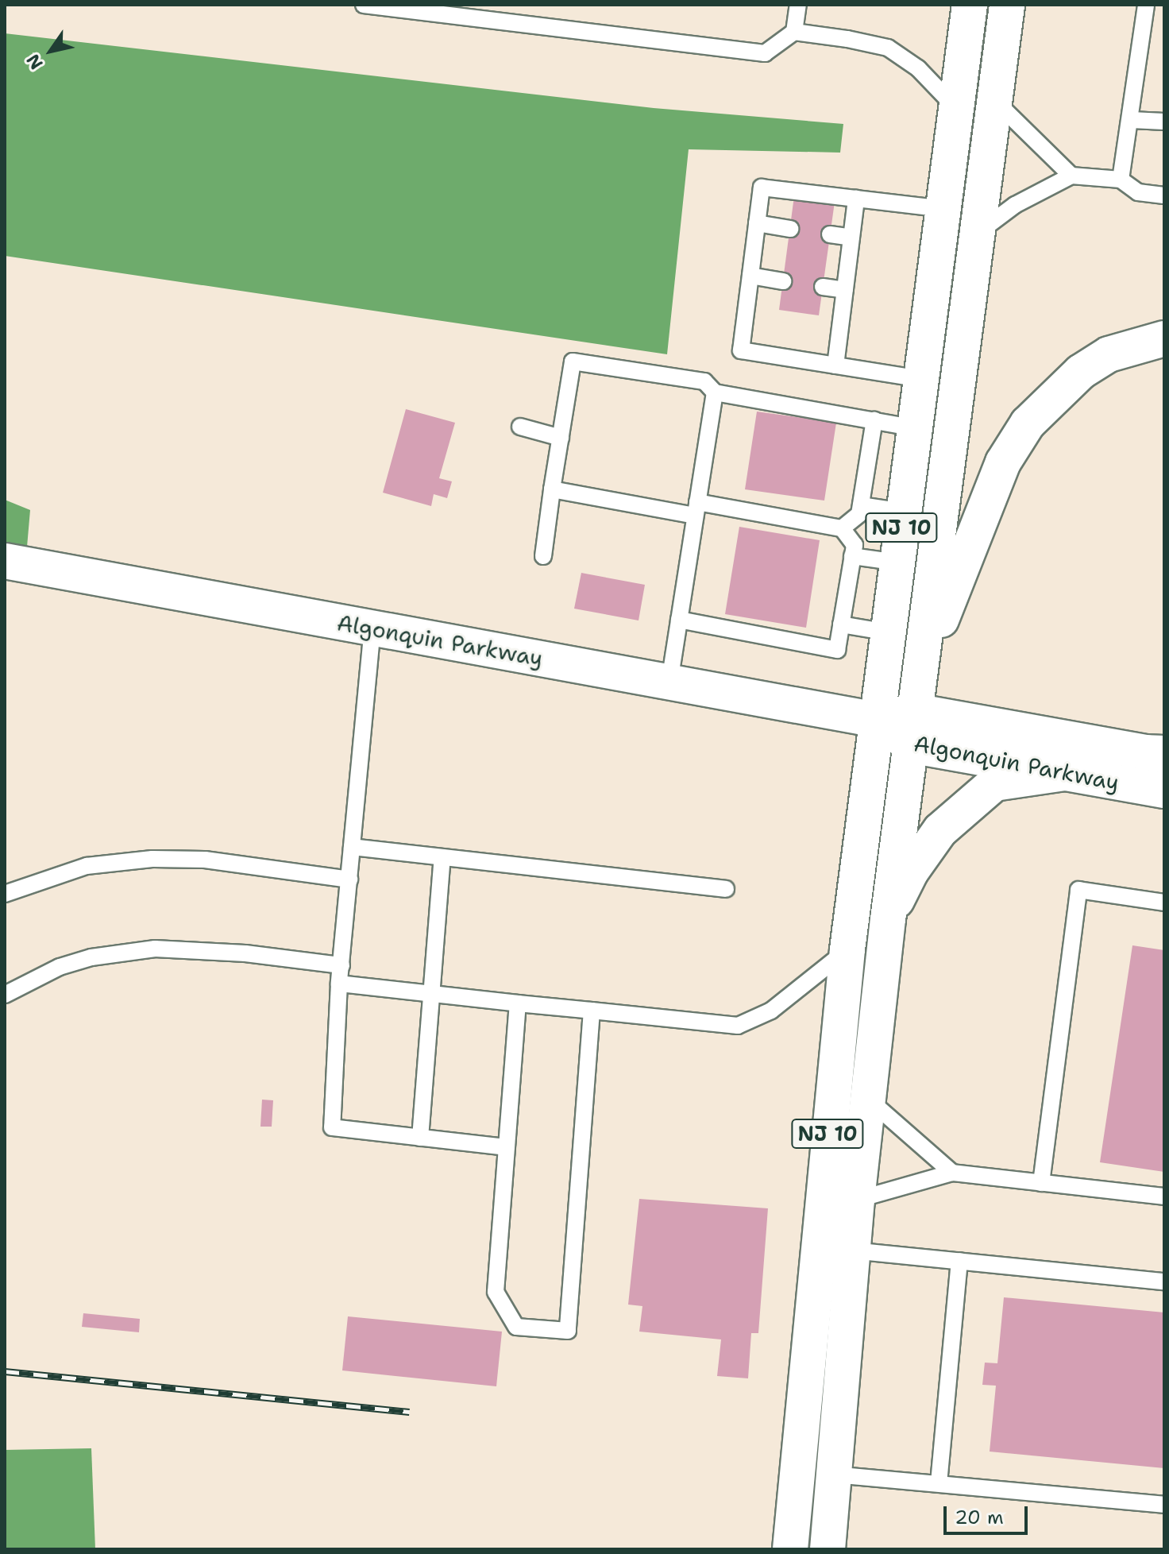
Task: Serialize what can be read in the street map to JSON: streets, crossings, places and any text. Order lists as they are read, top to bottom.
{
  "streets": {
    "main road": ["NJ 10", "Algonquin Parkway"]
  },
  "crossings": [
    ["NJ 10", "Algonquin Parkway"]
  ],
  "scale_bar": "20 m",
  "north": "bottom left"
}
